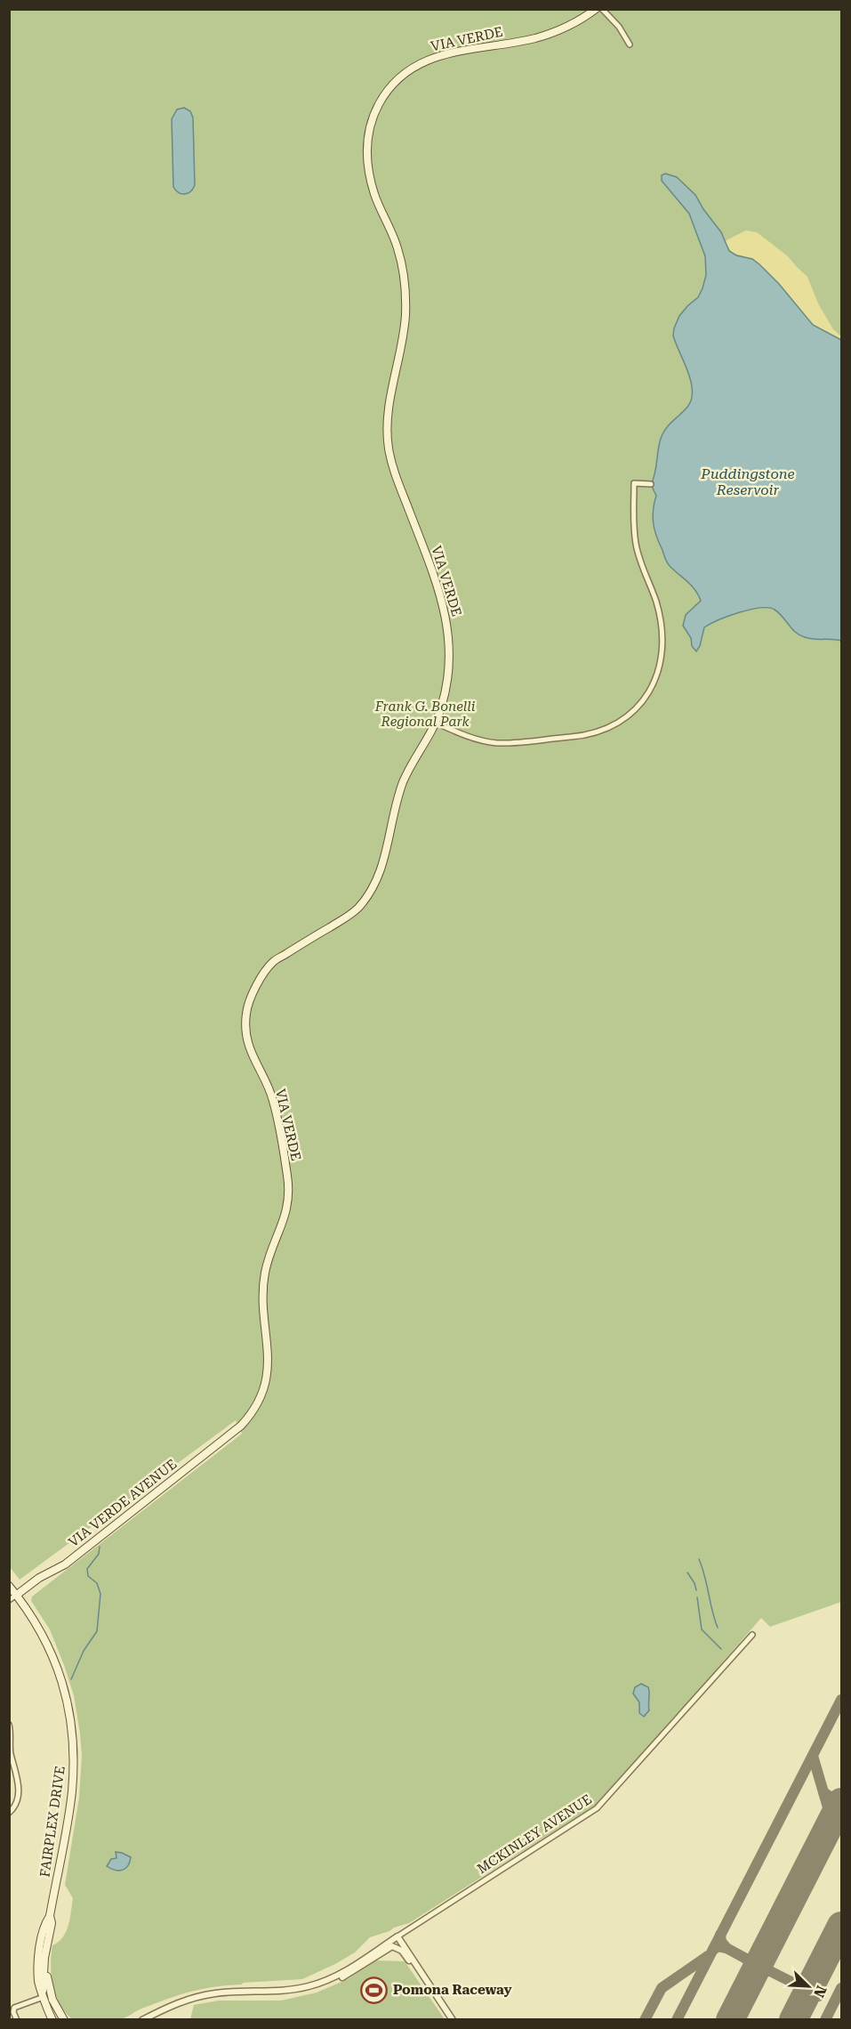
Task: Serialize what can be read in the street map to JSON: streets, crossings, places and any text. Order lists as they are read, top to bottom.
{
  "streets": {
    "main road": ["VIA VERDE", "VIA VERDE AVENUE", "FAIRPLEX DRIVE"],
    "street": ["MCKINLEY AVENUE"]
  },
  "crossings": [
    ["VIA VERDE", "VIA VERDE AVENUE"],
    ["VIA VERDE AVENUE", "FAIRPLEX DRIVE"]
  ],
  "water": ["Puddingstone Reservoir"],
  "parks": ["Frank G. Bonelli Regional Park"],
  "places": {
    "sports": ["Pomona Raceway"]
  },
  "north": "bottom right"
}
